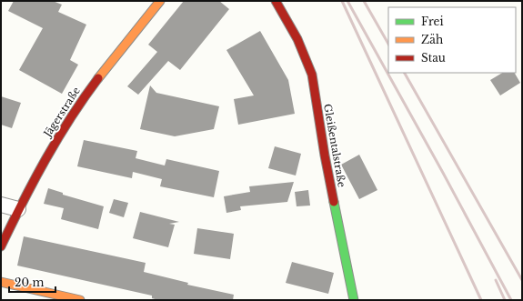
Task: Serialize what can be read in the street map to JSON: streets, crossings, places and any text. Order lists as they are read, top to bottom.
{
  "streets": {
    "street": ["Jägerstraße", "Gleißentalstraße"]
  },
  "legend": ["Frei", "Zäh", "Stau"],
  "scale_bar": "20 m"
}
